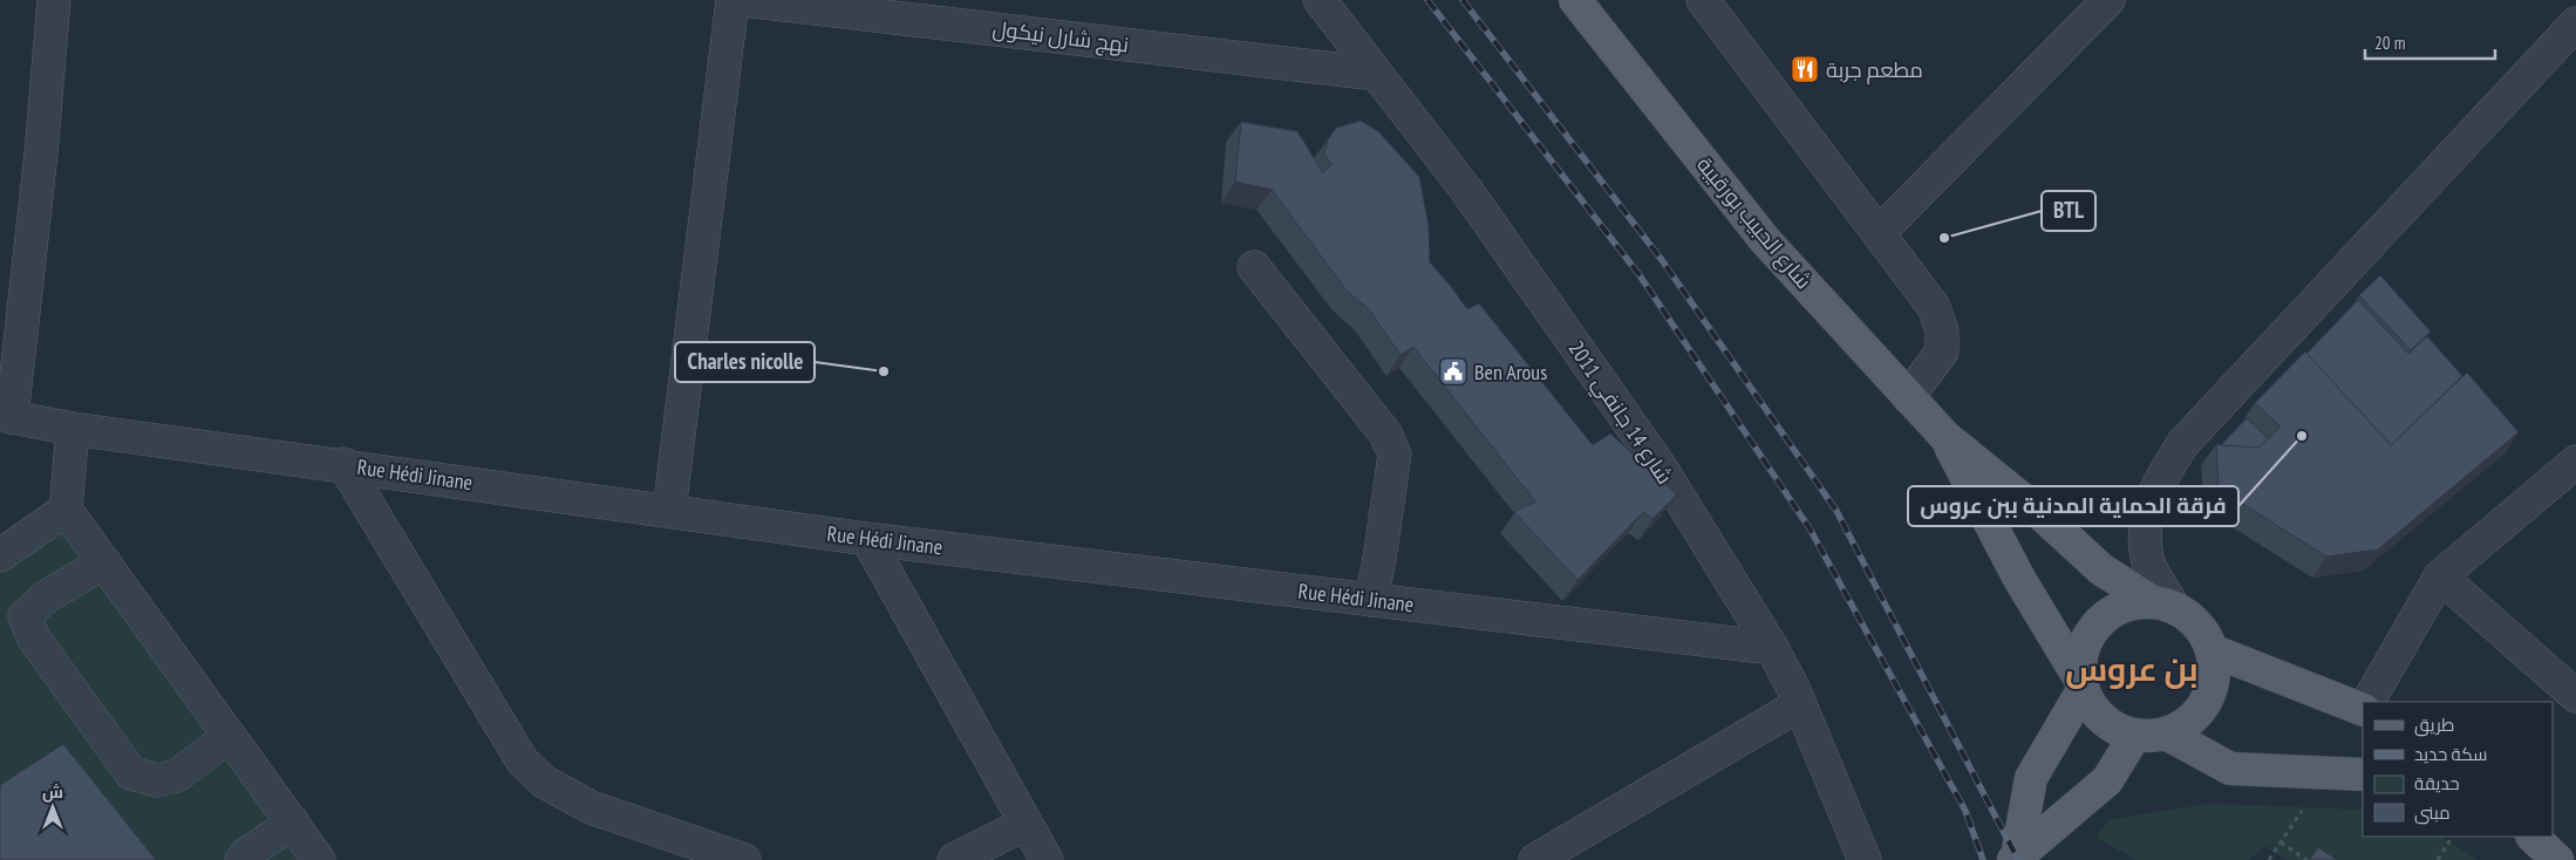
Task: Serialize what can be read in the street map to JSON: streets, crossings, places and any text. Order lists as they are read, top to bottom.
{
  "streets": {
    "main road": ["شارع الحبيب بورقيبة"],
    "street": ["نهج شارل نيكول", "شارع 14 جانفي 2011", "Rue Hédi Jinane"]
  },
  "crossings": [
    ["نهج شارل نيكول", "شارع 14 جانفي 2011"],
    ["شارع 14 جانفي 2011", "Rue Hédi Jinane"]
  ],
  "districts": ["بن عروس"],
  "places": {
    "restaurant": ["مطعم جربة"],
    "other": ["BTL", "Charles nicolle", "فرقة الحماية المدنية ببن عروس"],
    "public building": ["Ben Arous"]
  },
  "legend": [
    "طريق",
    "سكة حديد",
    "حديقة",
    "مبنى"
  ],
  "scale_bar": "20 m",
  "north": "top"
}
